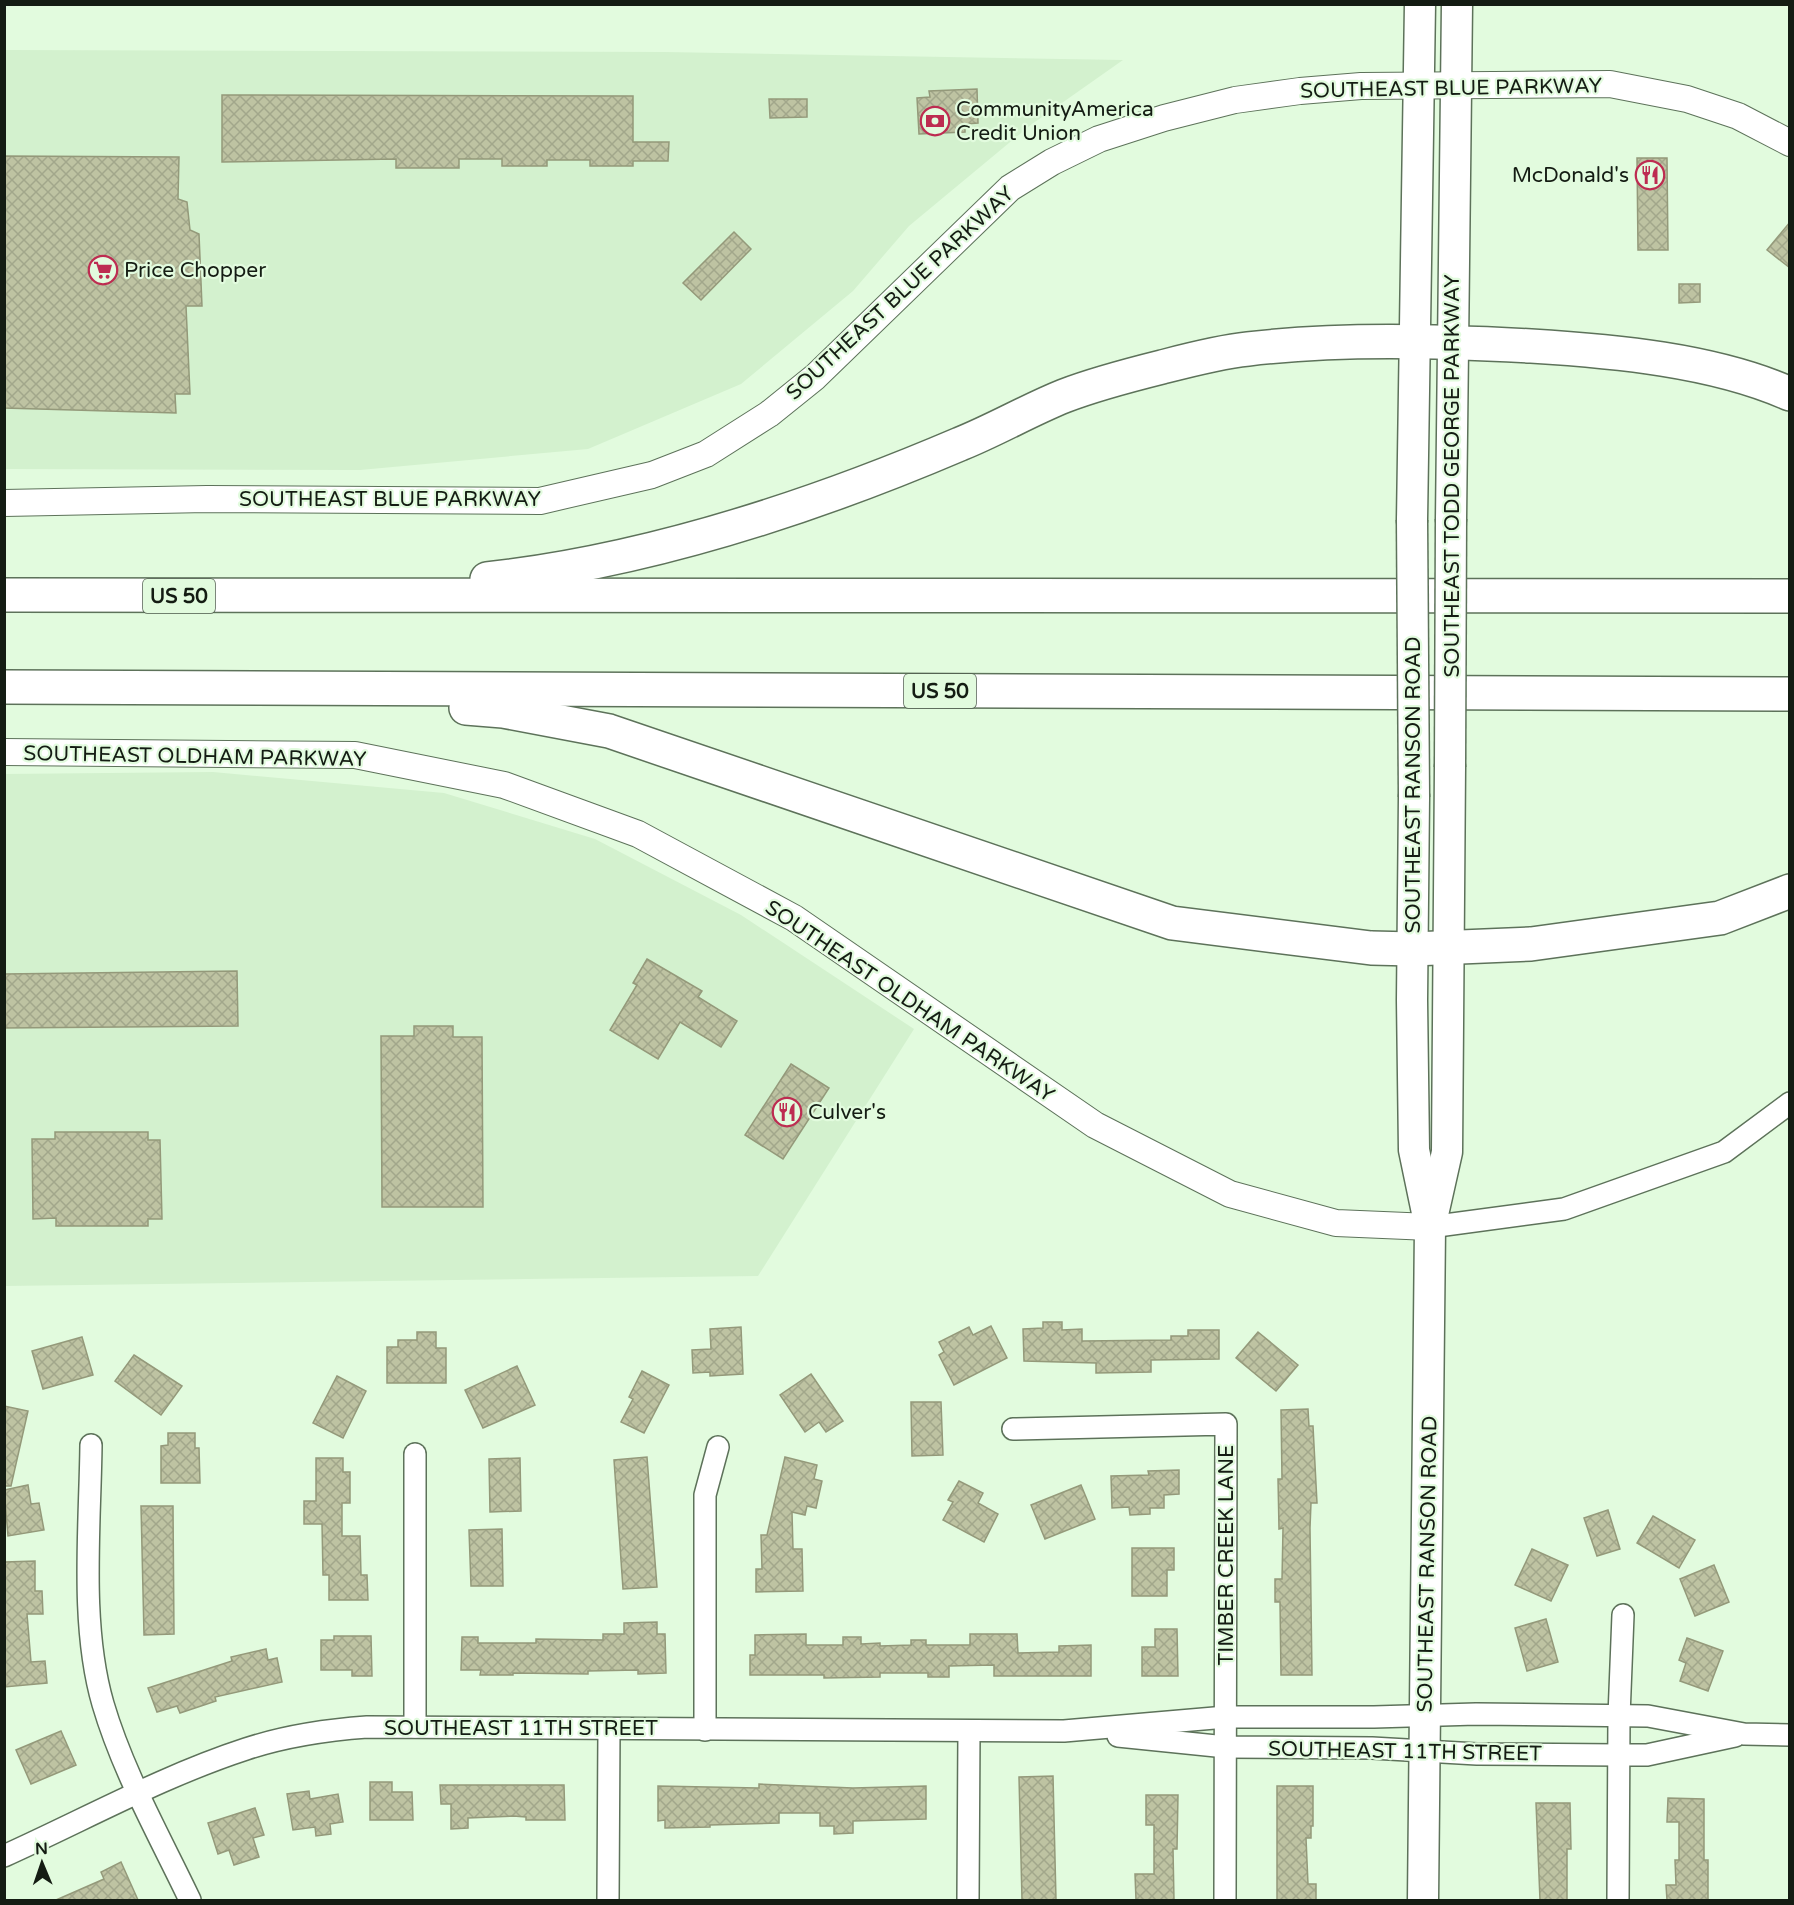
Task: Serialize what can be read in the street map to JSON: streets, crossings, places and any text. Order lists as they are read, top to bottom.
{
  "streets": {
    "highway": ["US 50"],
    "main road": ["SOUTHEAST TODD GEORGE PARKWAY", "SOUTHEAST RANSON ROAD"],
    "street": [
      "SOUTHEAST BLUE PARKWAY",
      "SOUTHEAST OLDHAM PARKWAY",
      "TIMBER CREEK LANE",
      "SOUTHEAST 11TH STREET"
    ]
  },
  "crossings": [
    ["SOUTHEAST BLUE PARKWAY", "SOUTHEAST TODD GEORGE PARKWAY"],
    ["SOUTHEAST TODD GEORGE PARKWAY", "SOUTHEAST RANSON ROAD"],
    ["SOUTHEAST OLDHAM PARKWAY", "SOUTHEAST RANSON ROAD"],
    ["SOUTHEAST RANSON ROAD", "SOUTHEAST 11TH STREET"],
    ["TIMBER CREEK LANE", "SOUTHEAST 11TH STREET"]
  ],
  "places": {
    "bank": ["CommunityAmerica Credit Union"],
    "restaurant": ["McDonald's", "Culver's"],
    "supermarket": ["Price Chopper"]
  },
  "north": "top"
}
